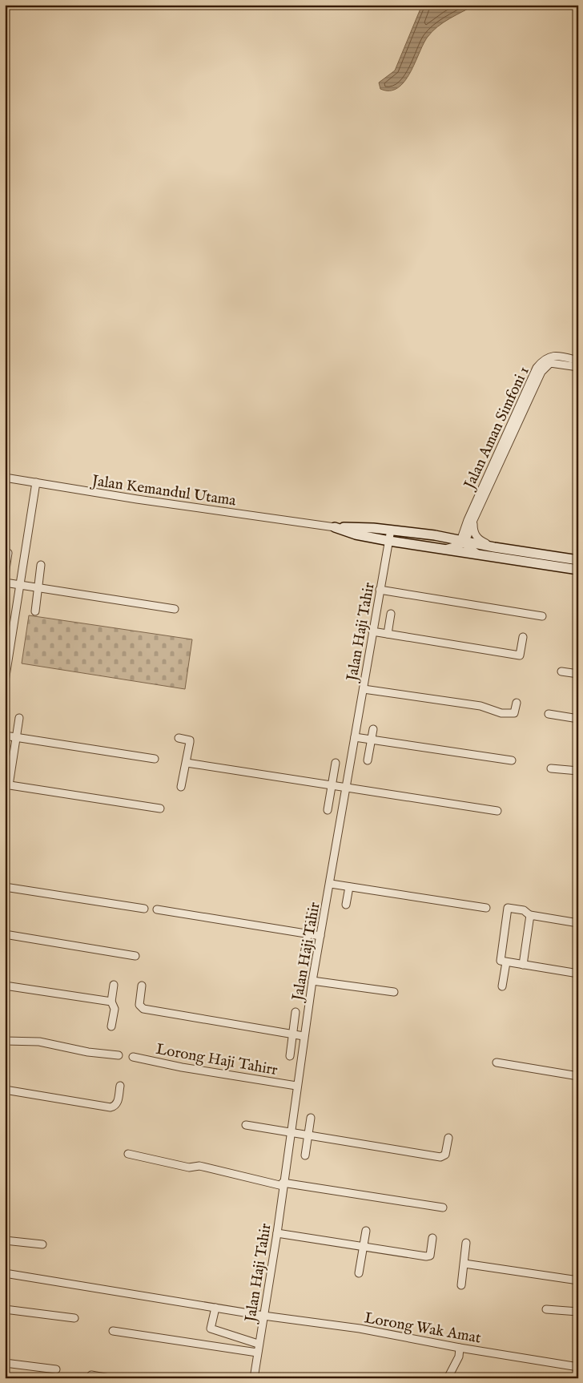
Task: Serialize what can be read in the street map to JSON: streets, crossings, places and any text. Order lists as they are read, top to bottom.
{
  "streets": {
    "street": [
      "Jalan Aman Simfoni 1",
      "Jalan Kemandul Utama",
      "Jalan Haji Tahir",
      "Lorong Haji Tahirr",
      "Lorong Wak Amat"
    ]
  },
  "crossings": [
    ["Jalan Haji Tahir", "Lorong Haji Tahirr"],
    ["Jalan Haji Tahir", "Lorong Wak Amat"]
  ]
}
